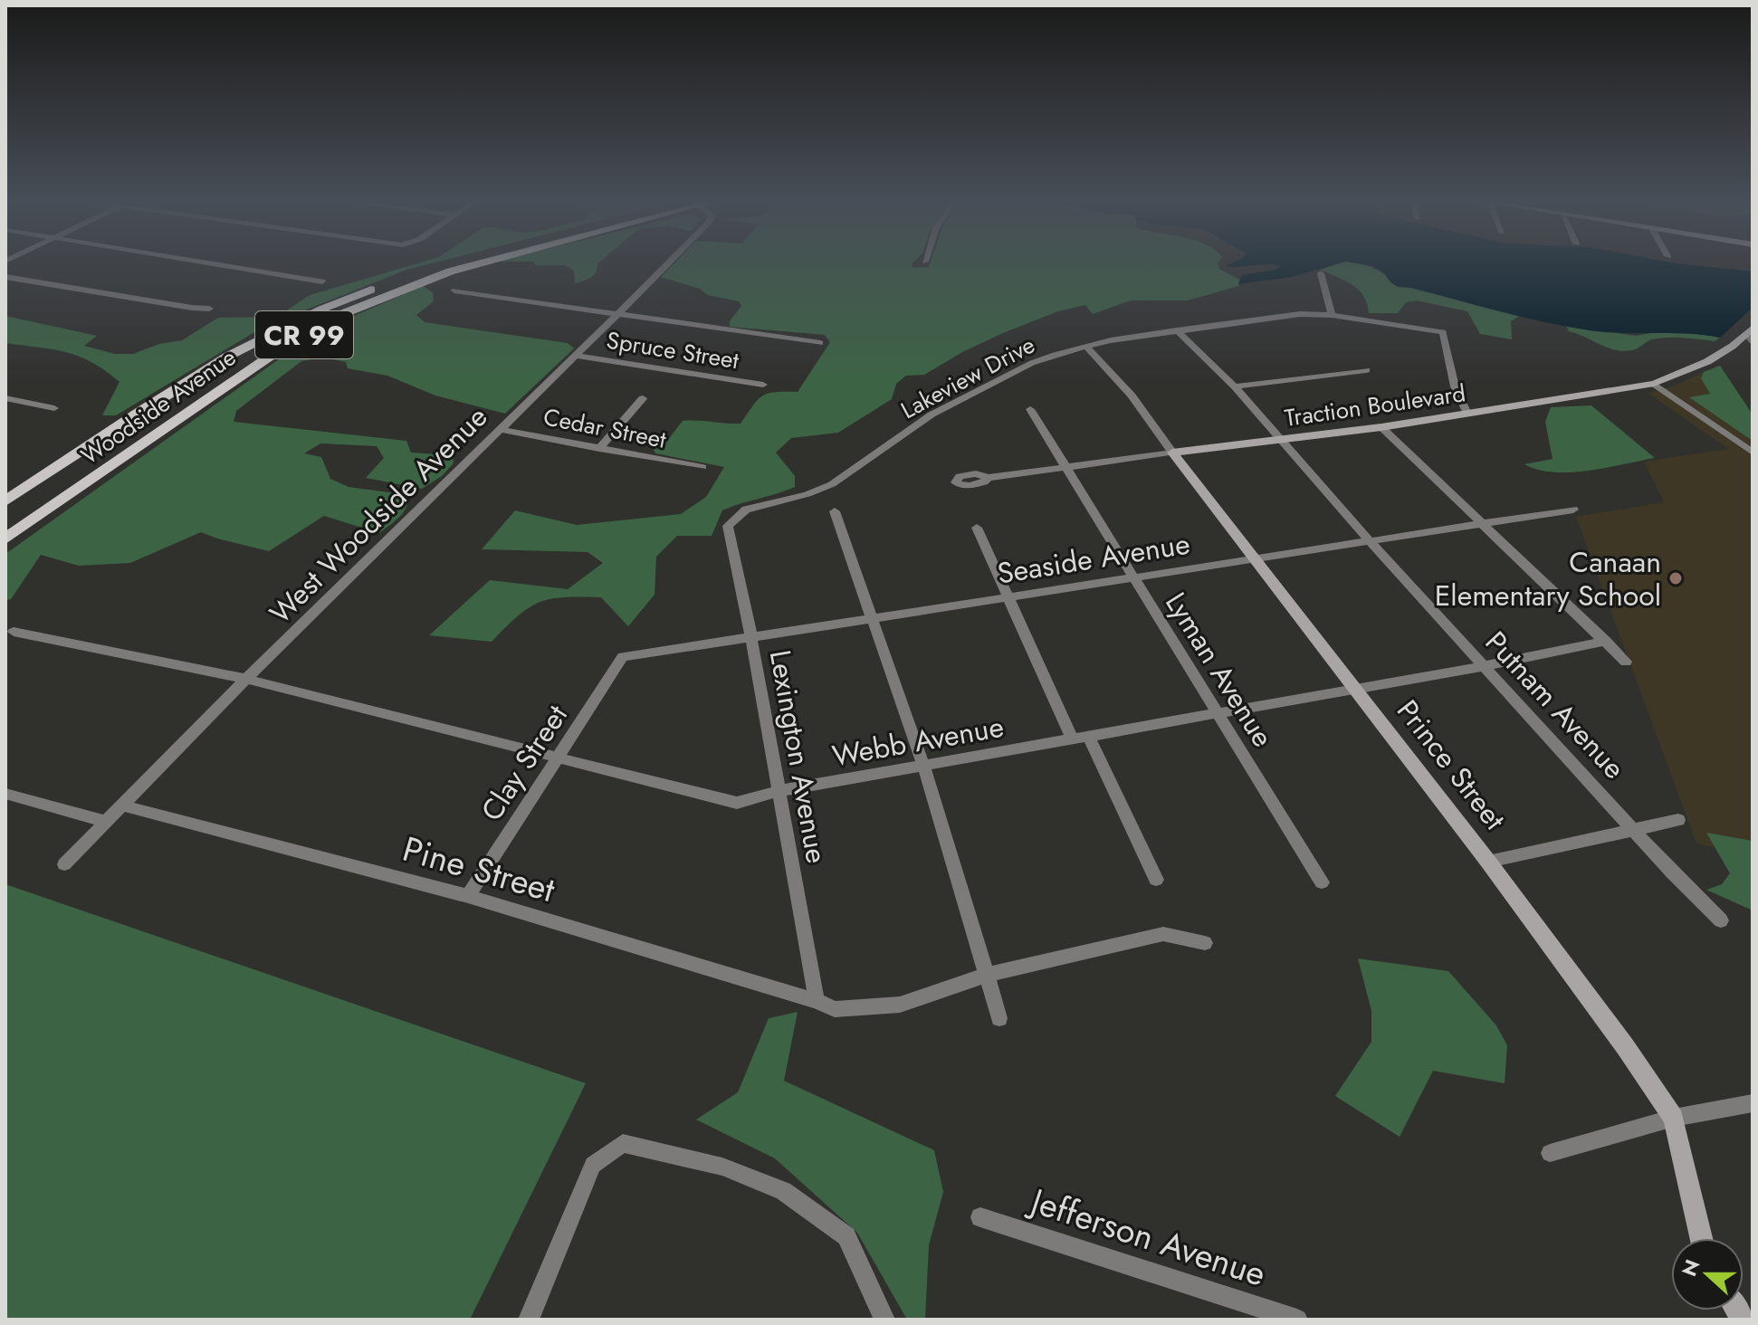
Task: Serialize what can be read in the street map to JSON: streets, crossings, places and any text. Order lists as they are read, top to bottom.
{
  "streets": {
    "main road": ["CR 99", "Woodside Avenue"],
    "street": [
      "Spruce Street",
      "Lakeview Drive",
      "Traction Boulevard",
      "Cedar Street",
      "West Woodside Avenue",
      "Seaside Avenue",
      "Lyman Avenue",
      "Putnam Avenue",
      "Webb Avenue",
      "Lexington Avenue",
      "Clay Street",
      "Prince Street",
      "Pine Street",
      "Jefferson Avenue"
    ]
  },
  "crossings": [
    ["Spruce Street", "West Woodside Avenue"],
    ["Lakeview Drive", "Traction Boulevard"],
    ["Lakeview Drive", "Putnam Avenue"],
    ["Lakeview Drive", "Lexington Avenue"],
    ["Lakeview Drive", "Prince Street"],
    ["Traction Boulevard", "Lyman Avenue"],
    ["Traction Boulevard", "Putnam Avenue"],
    ["Traction Boulevard", "Prince Street"],
    ["Cedar Street", "West Woodside Avenue"],
    ["West Woodside Avenue", "Webb Avenue"],
    ["West Woodside Avenue", "Pine Street"],
    ["Seaside Avenue", "Lyman Avenue"],
    ["Seaside Avenue", "Putnam Avenue"],
    ["Seaside Avenue", "Lexington Avenue"],
    ["Seaside Avenue", "Clay Street"],
    ["Seaside Avenue", "Prince Street"],
    ["Lyman Avenue", "Webb Avenue"],
    ["Putnam Avenue", "Webb Avenue"],
    ["Webb Avenue", "Lexington Avenue"],
    ["Webb Avenue", "Clay Street"],
    ["Webb Avenue", "Prince Street"],
    ["Lexington Avenue", "Pine Street"],
    ["Clay Street", "Pine Street"]
  ],
  "places": ["Canaan Elementary School"],
  "north": "left"
}
